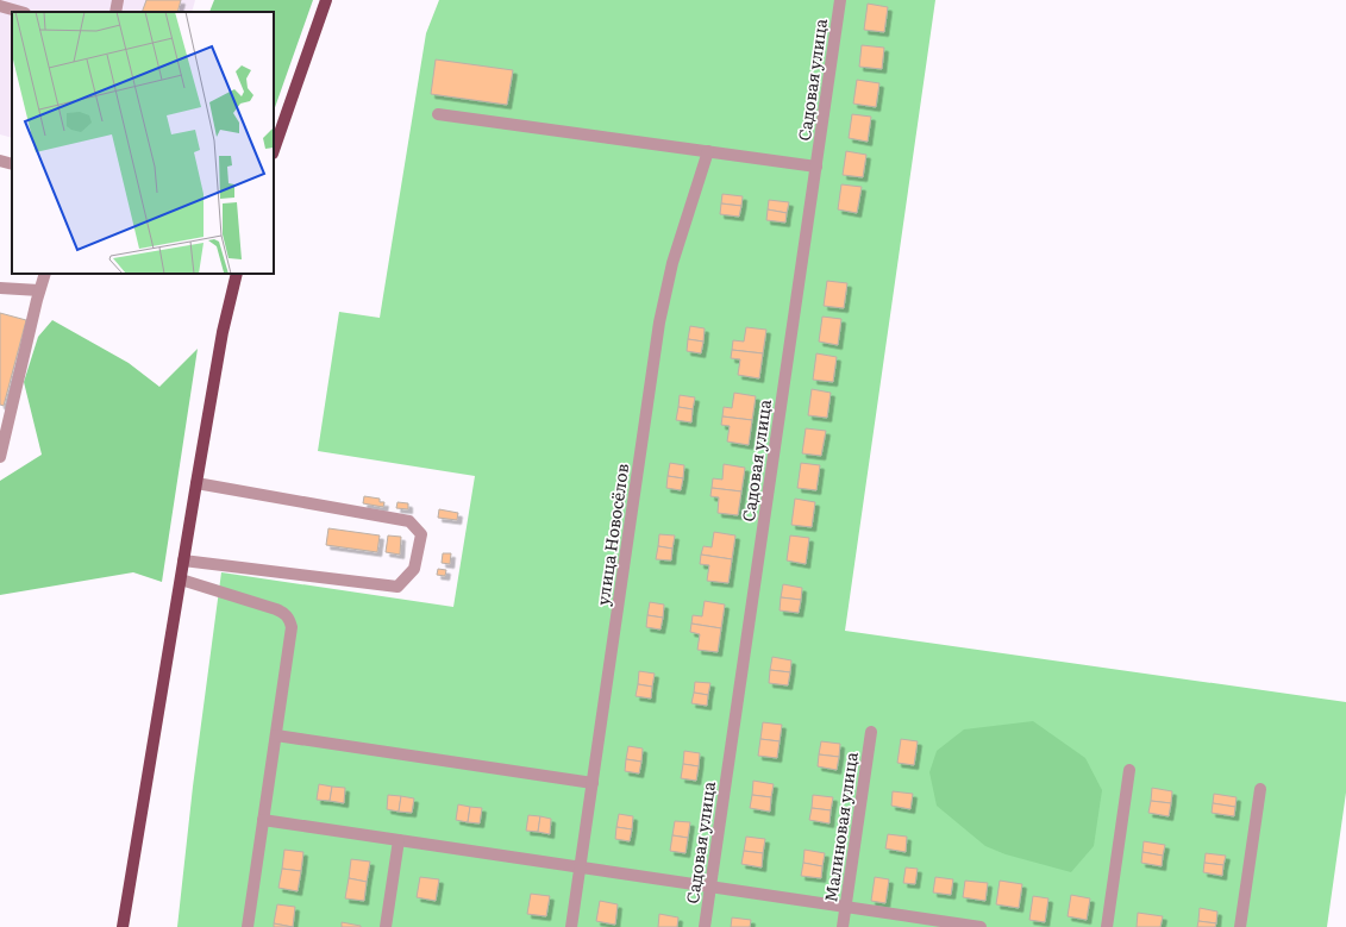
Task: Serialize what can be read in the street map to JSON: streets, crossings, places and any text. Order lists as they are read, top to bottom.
{
  "streets": {
    "street": ["Садовая улица", "улица Новосёлов", "Малиновая улица"]
  }
}
